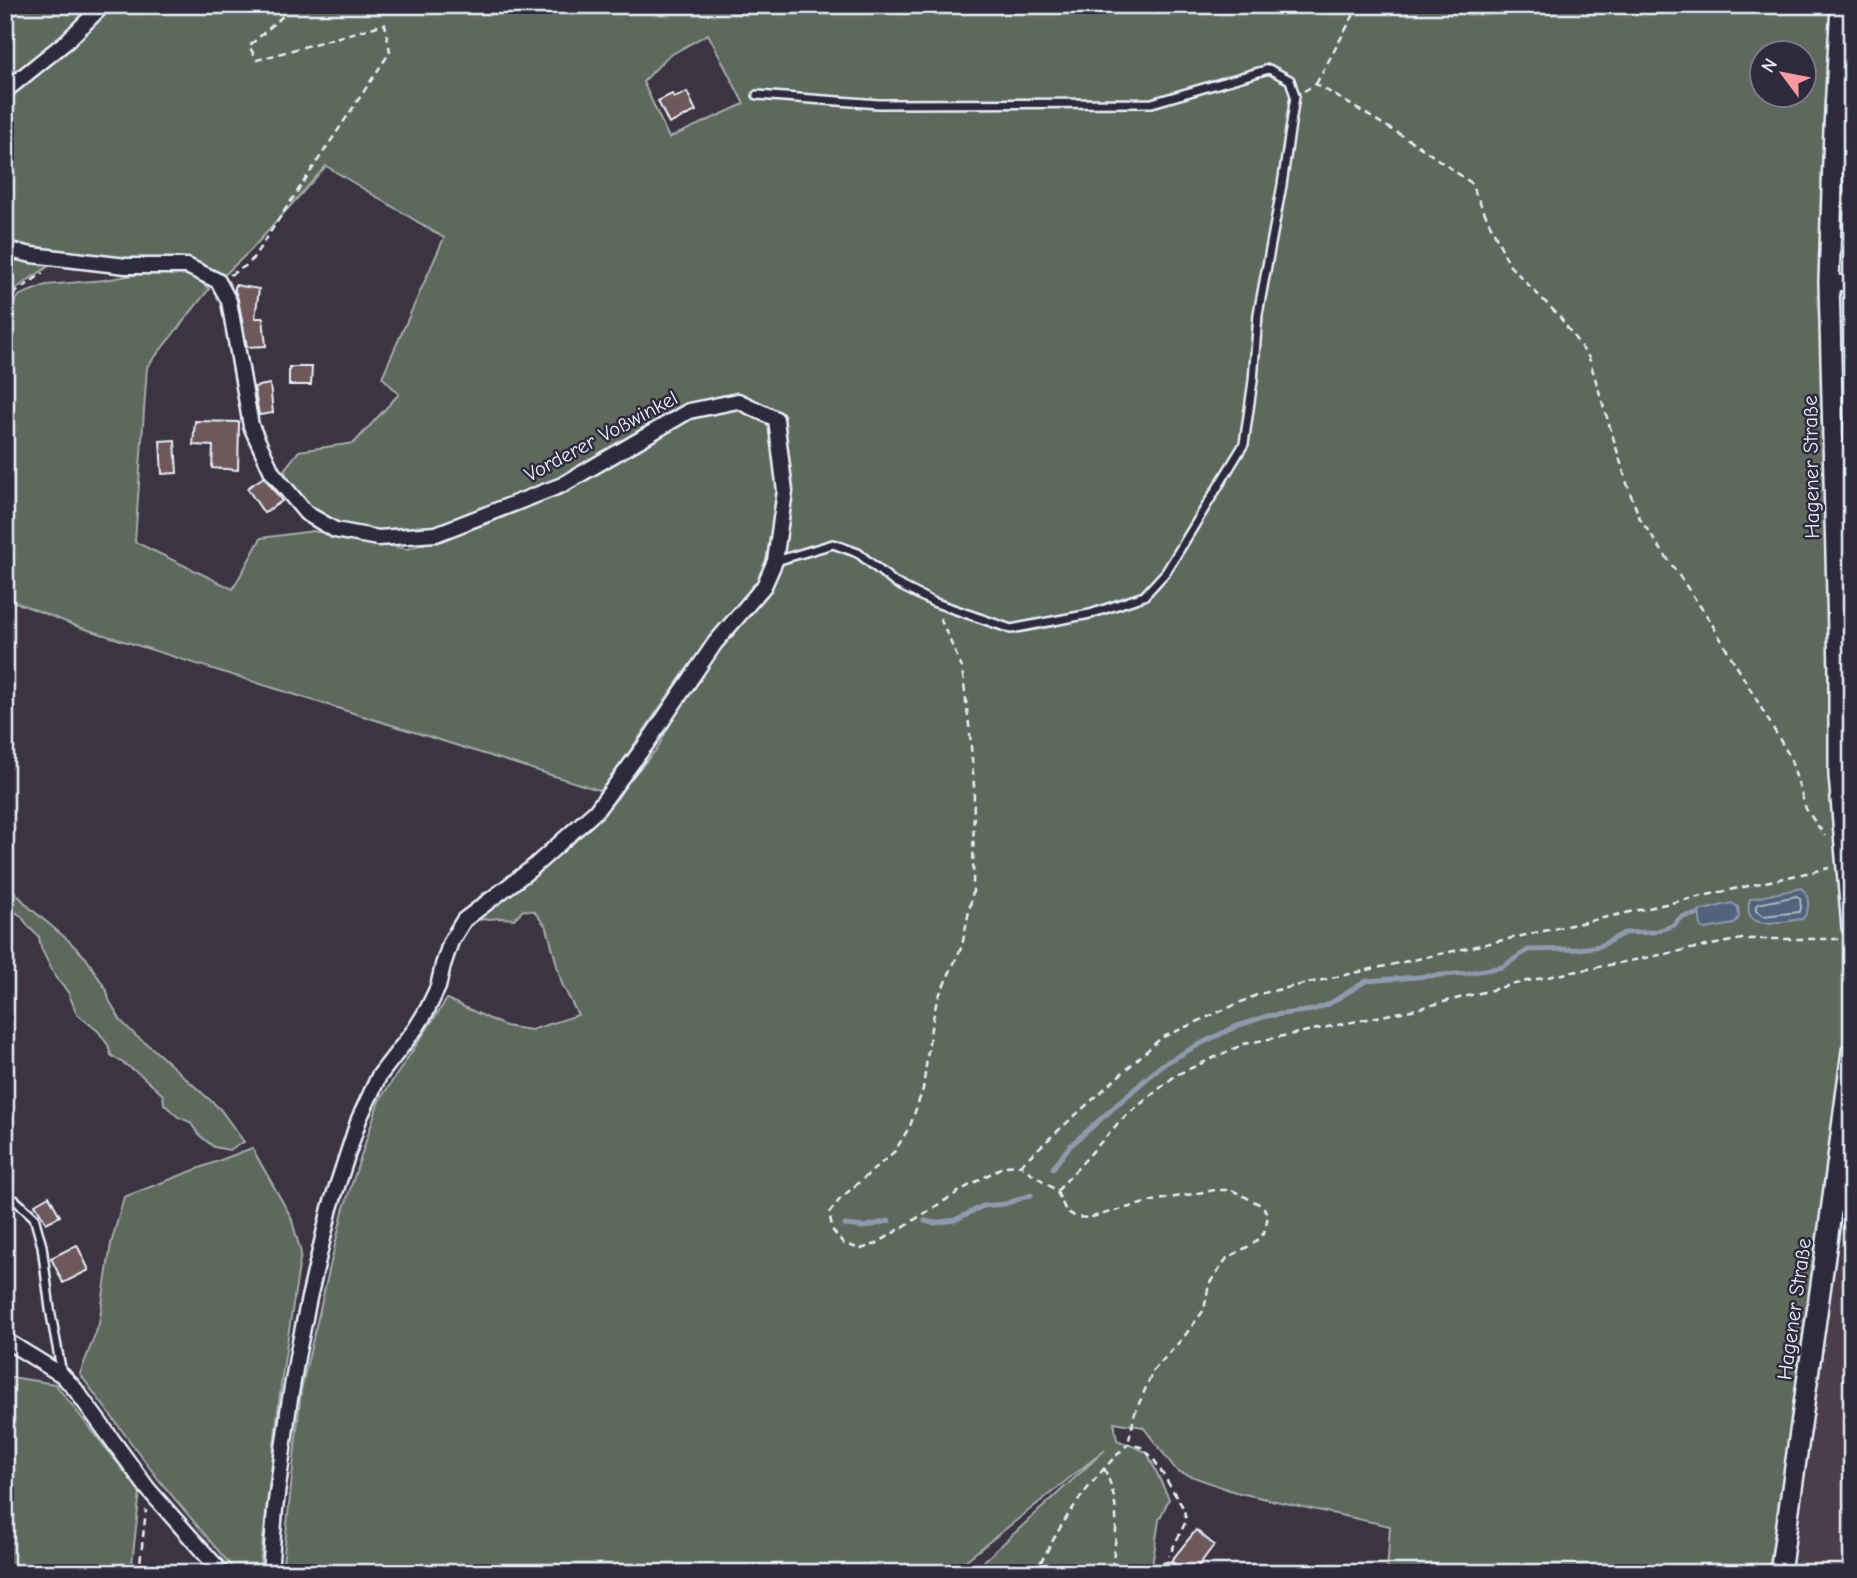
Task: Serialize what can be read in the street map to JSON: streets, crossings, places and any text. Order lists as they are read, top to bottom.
{
  "streets": {
    "main road": ["Hagener Straße"],
    "street": ["Vorderer Voßwinkel"]
  },
  "north": "top left"
}
